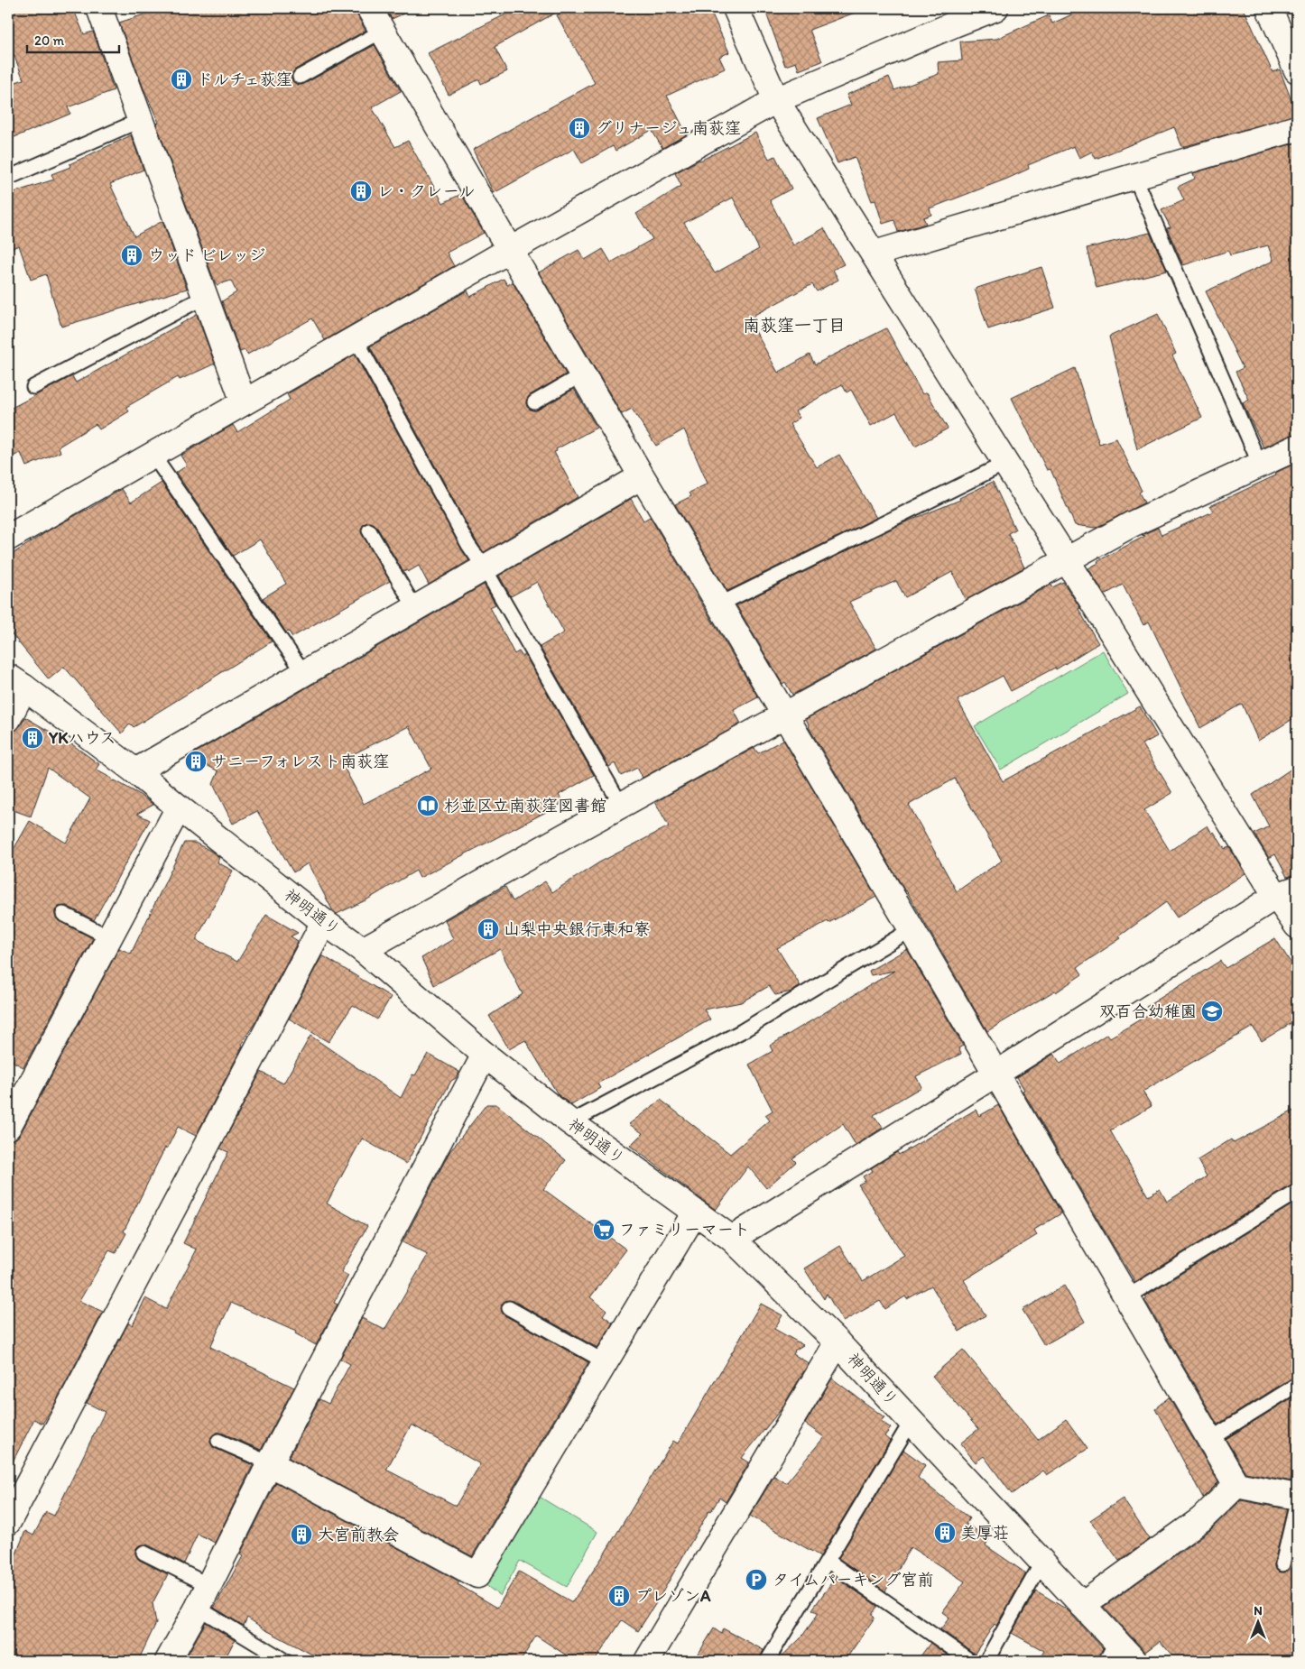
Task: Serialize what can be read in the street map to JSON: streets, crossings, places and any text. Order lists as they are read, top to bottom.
{
  "streets": {
    "street": ["神明通り"]
  },
  "districts": ["南荻窪一丁目"],
  "places": {
    "building": [
      "ドルチェ荻窪",
      "グリナージュ南荻窪",
      "レ・クレール",
      "ウッド ビレッジ",
      "YKハウス",
      "サニーフォレスト南荻窪",
      "山梨中央銀行東和寮",
      "美厚荘",
      "大宮前教会",
      "プレゾンA"
    ],
    "library": ["杉並区立南荻窪図書館"],
    "school or university": ["双百合幼稚園"],
    "supermarket": ["ファミリーマート"],
    "parking": ["タイムパーキング宮前"]
  },
  "scale_bar": "20 m",
  "north": "top"
}
